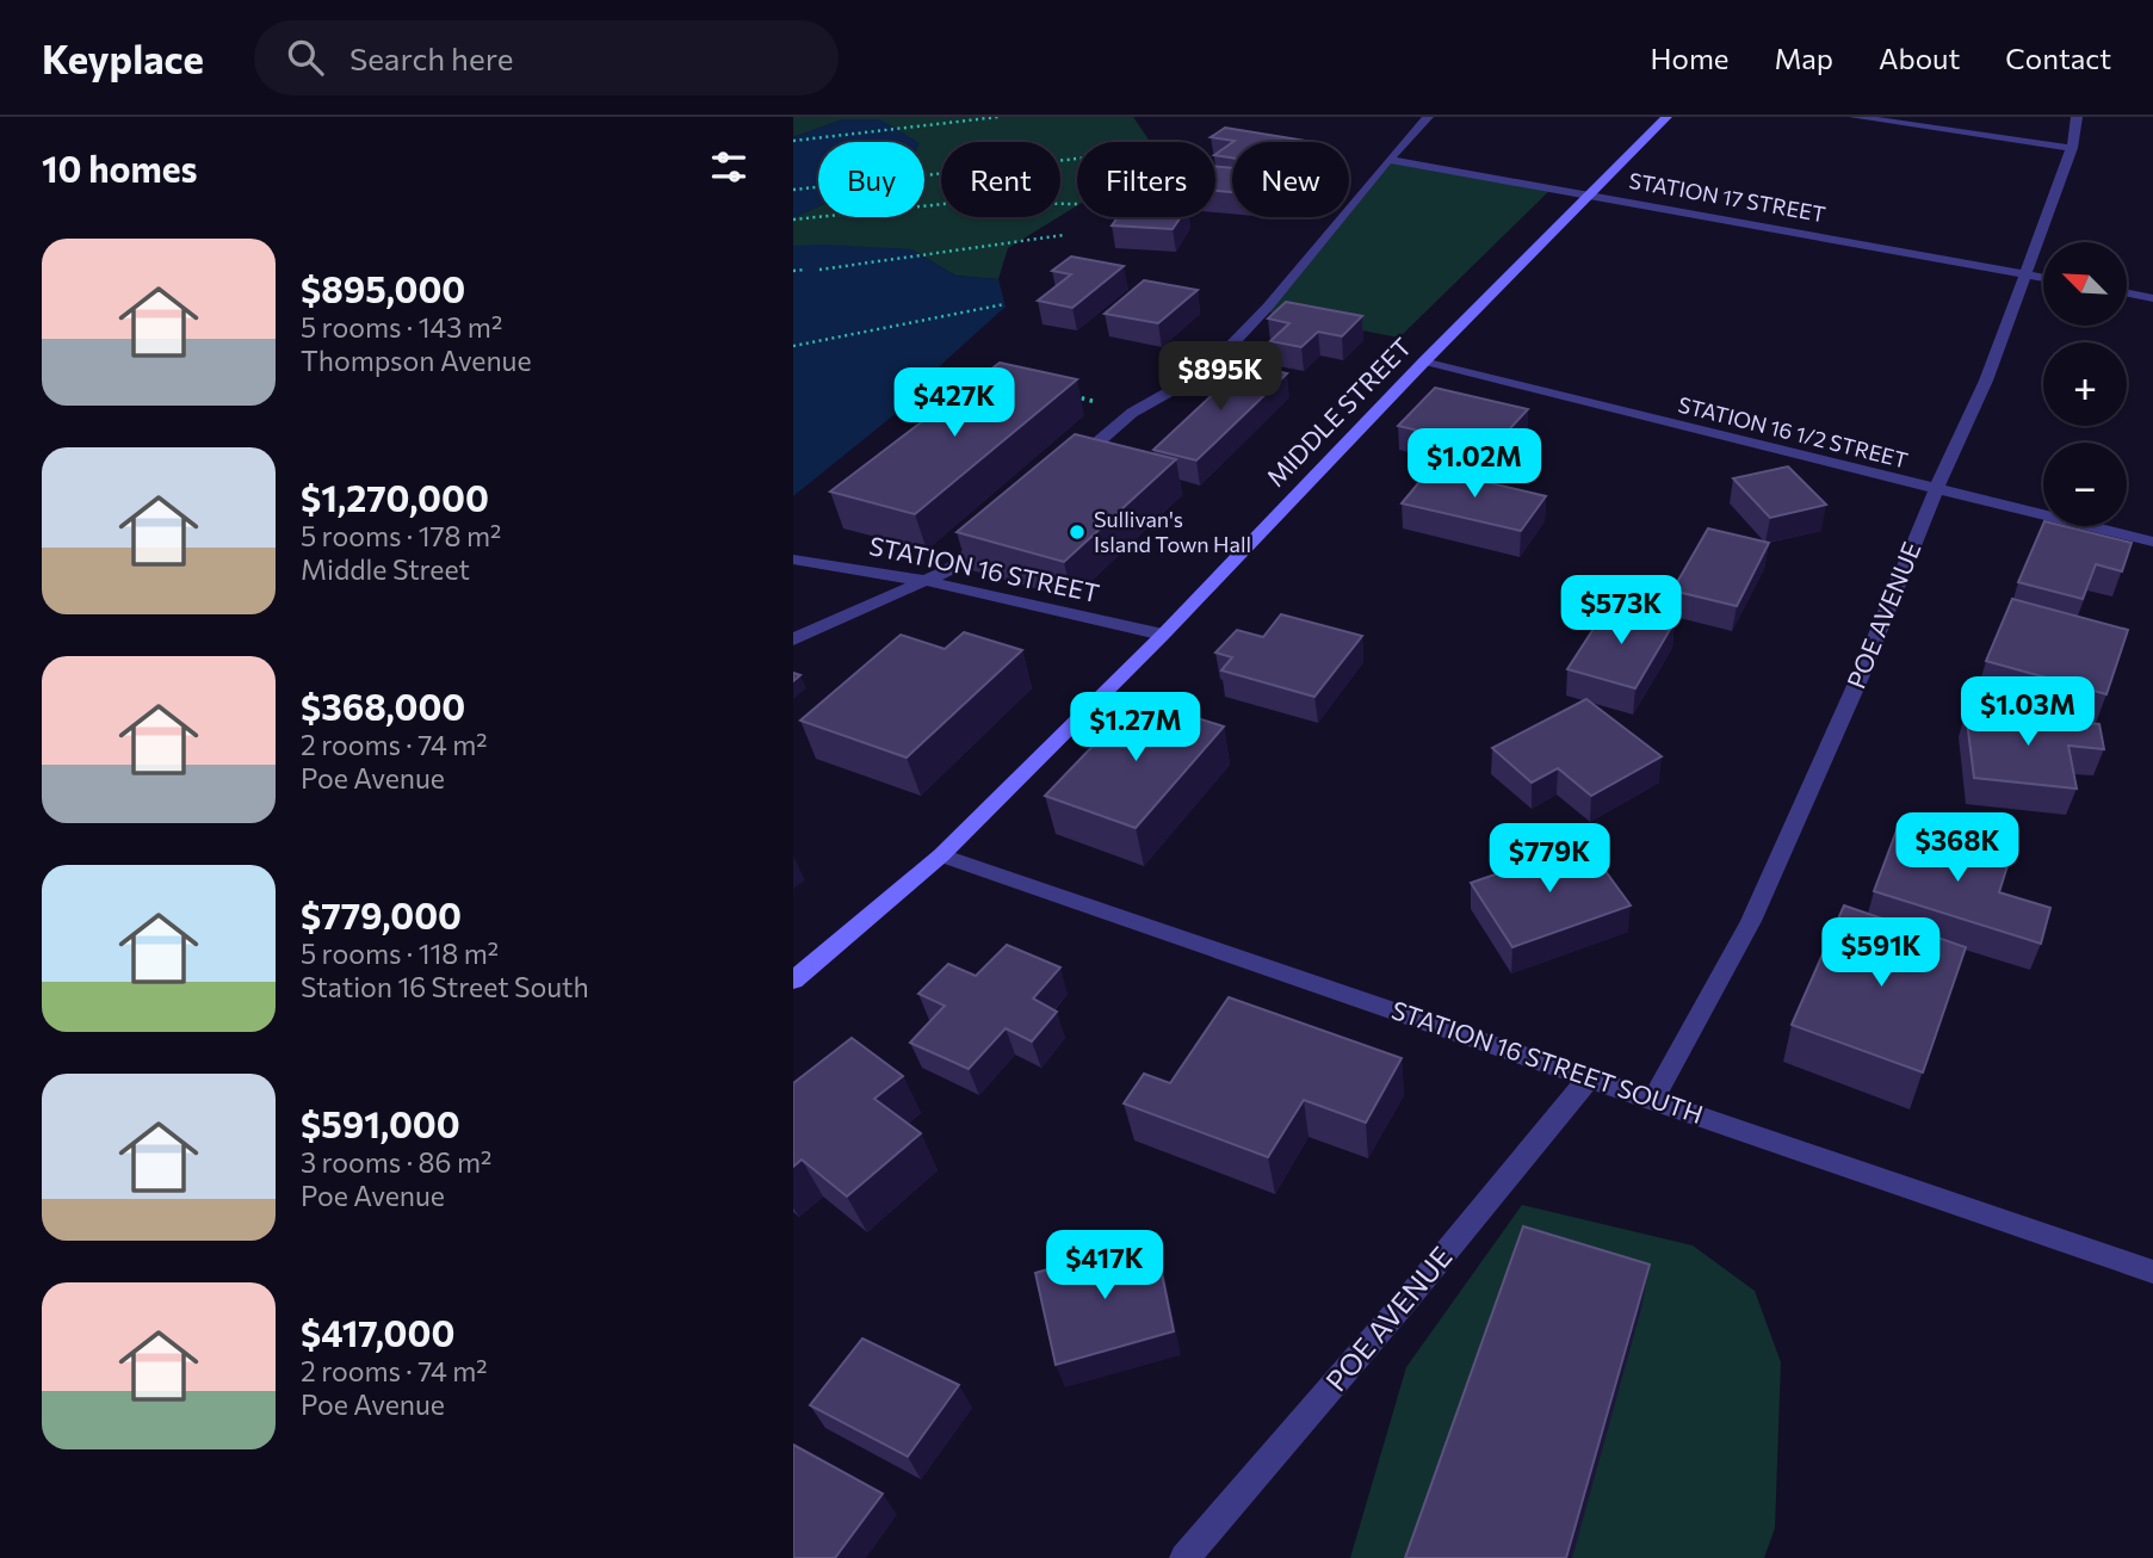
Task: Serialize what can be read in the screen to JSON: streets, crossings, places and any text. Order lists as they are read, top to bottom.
{
  "streets": {
    "street": [
      "STATION 17 STREET",
      "MIDDLE STREET",
      "STATION 16 1/2 STREET",
      "STATION 16 STREET",
      "POE AVENUE",
      "STATION 16 STREET SOUTH"
    ]
  },
  "crossings": [
    ["STATION 17 STREET", "MIDDLE STREET"],
    ["STATION 17 STREET", "POE AVENUE"],
    ["MIDDLE STREET", "STATION 16 1/2 STREET"],
    ["MIDDLE STREET", "STATION 16 STREET"],
    ["MIDDLE STREET", "STATION 16 STREET SOUTH"],
    ["STATION 16 1/2 STREET", "POE AVENUE"],
    ["POE AVENUE", "STATION 16 STREET SOUTH"]
  ],
  "places": ["Sullivan's Island Town Hall"],
  "north": "top left",
  "page": {
    "header": "Keyplace",
    "search": "Search here",
    "nav": [
      "Home",
      "Map",
      "About",
      "Contact"
    ],
    "heading": "10 homes",
    "chip": [
      "Buy",
      "Rent",
      "Filters",
      "New"
    ],
    "list": [
      {
        "name": "$895,000",
        "note": "5 rooms · 143 m² · Thompson Avenue"
      },
      {
        "name": "$1,270,000",
        "note": "5 rooms · 178 m² · Middle Street"
      },
      {
        "name": "$368,000",
        "note": "2 rooms · 74 m² · Poe Avenue"
      },
      {
        "name": "$779,000",
        "note": "5 rooms · 118 m² · Station 16 Street South"
      },
      {
        "name": "$591,000",
        "note": "3 rooms · 86 m² · Poe Avenue"
      },
      {
        "name": "$417,000",
        "note": "2 rooms · 74 m² · Poe Avenue"
      }
    ],
    "map_buttons": ["+", "−"],
    "price": [
      "$895K",
      "$427K",
      "$1.02M",
      "$573K",
      "$1.03M",
      "$1.27M",
      "$368K",
      "$779K",
      "$591K",
      "$417K"
    ]
  }
}
